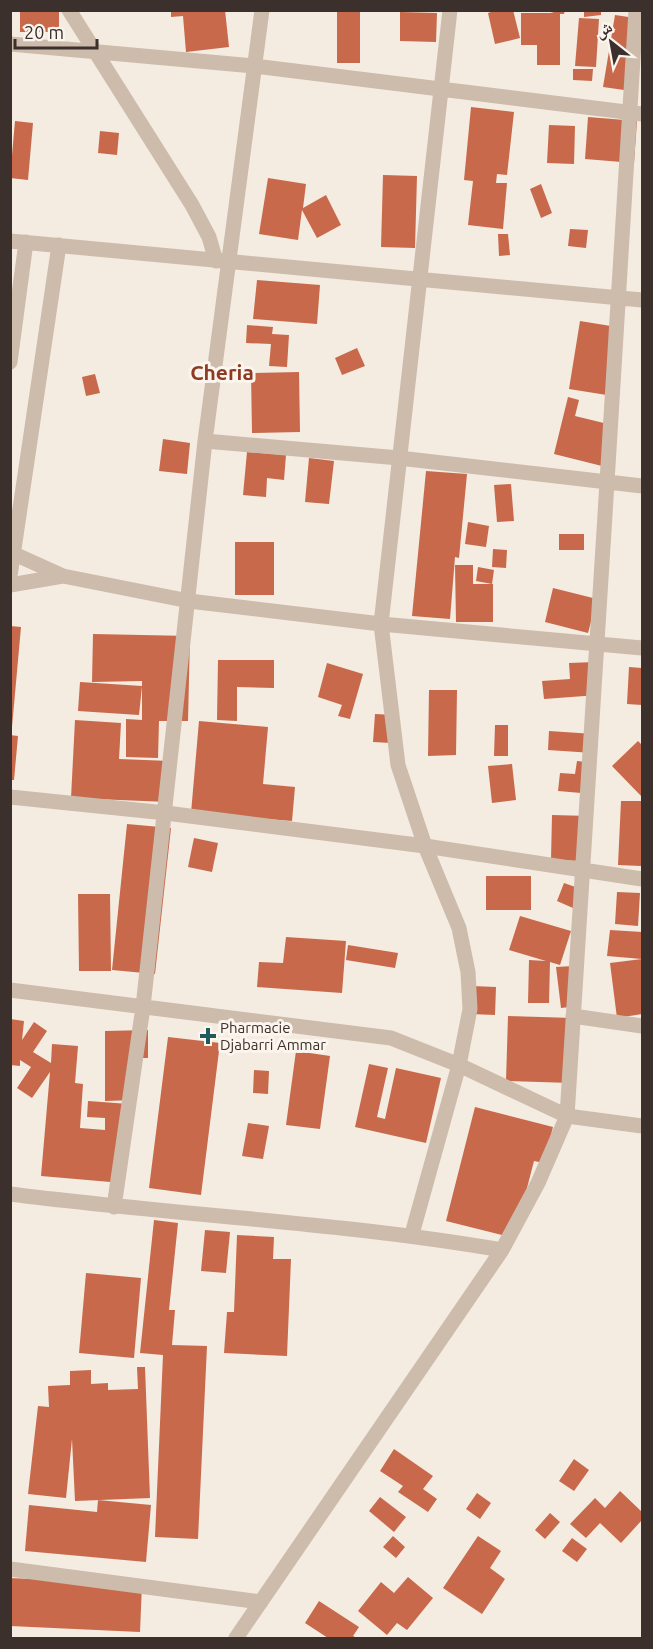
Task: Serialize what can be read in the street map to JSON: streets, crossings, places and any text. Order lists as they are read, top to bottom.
{
  "districts": ["Cheria"],
  "places": {
    "health": ["Pharmacie Djabarri Ammar"]
  },
  "scale_bar": "20 m",
  "north": "top left"
}
